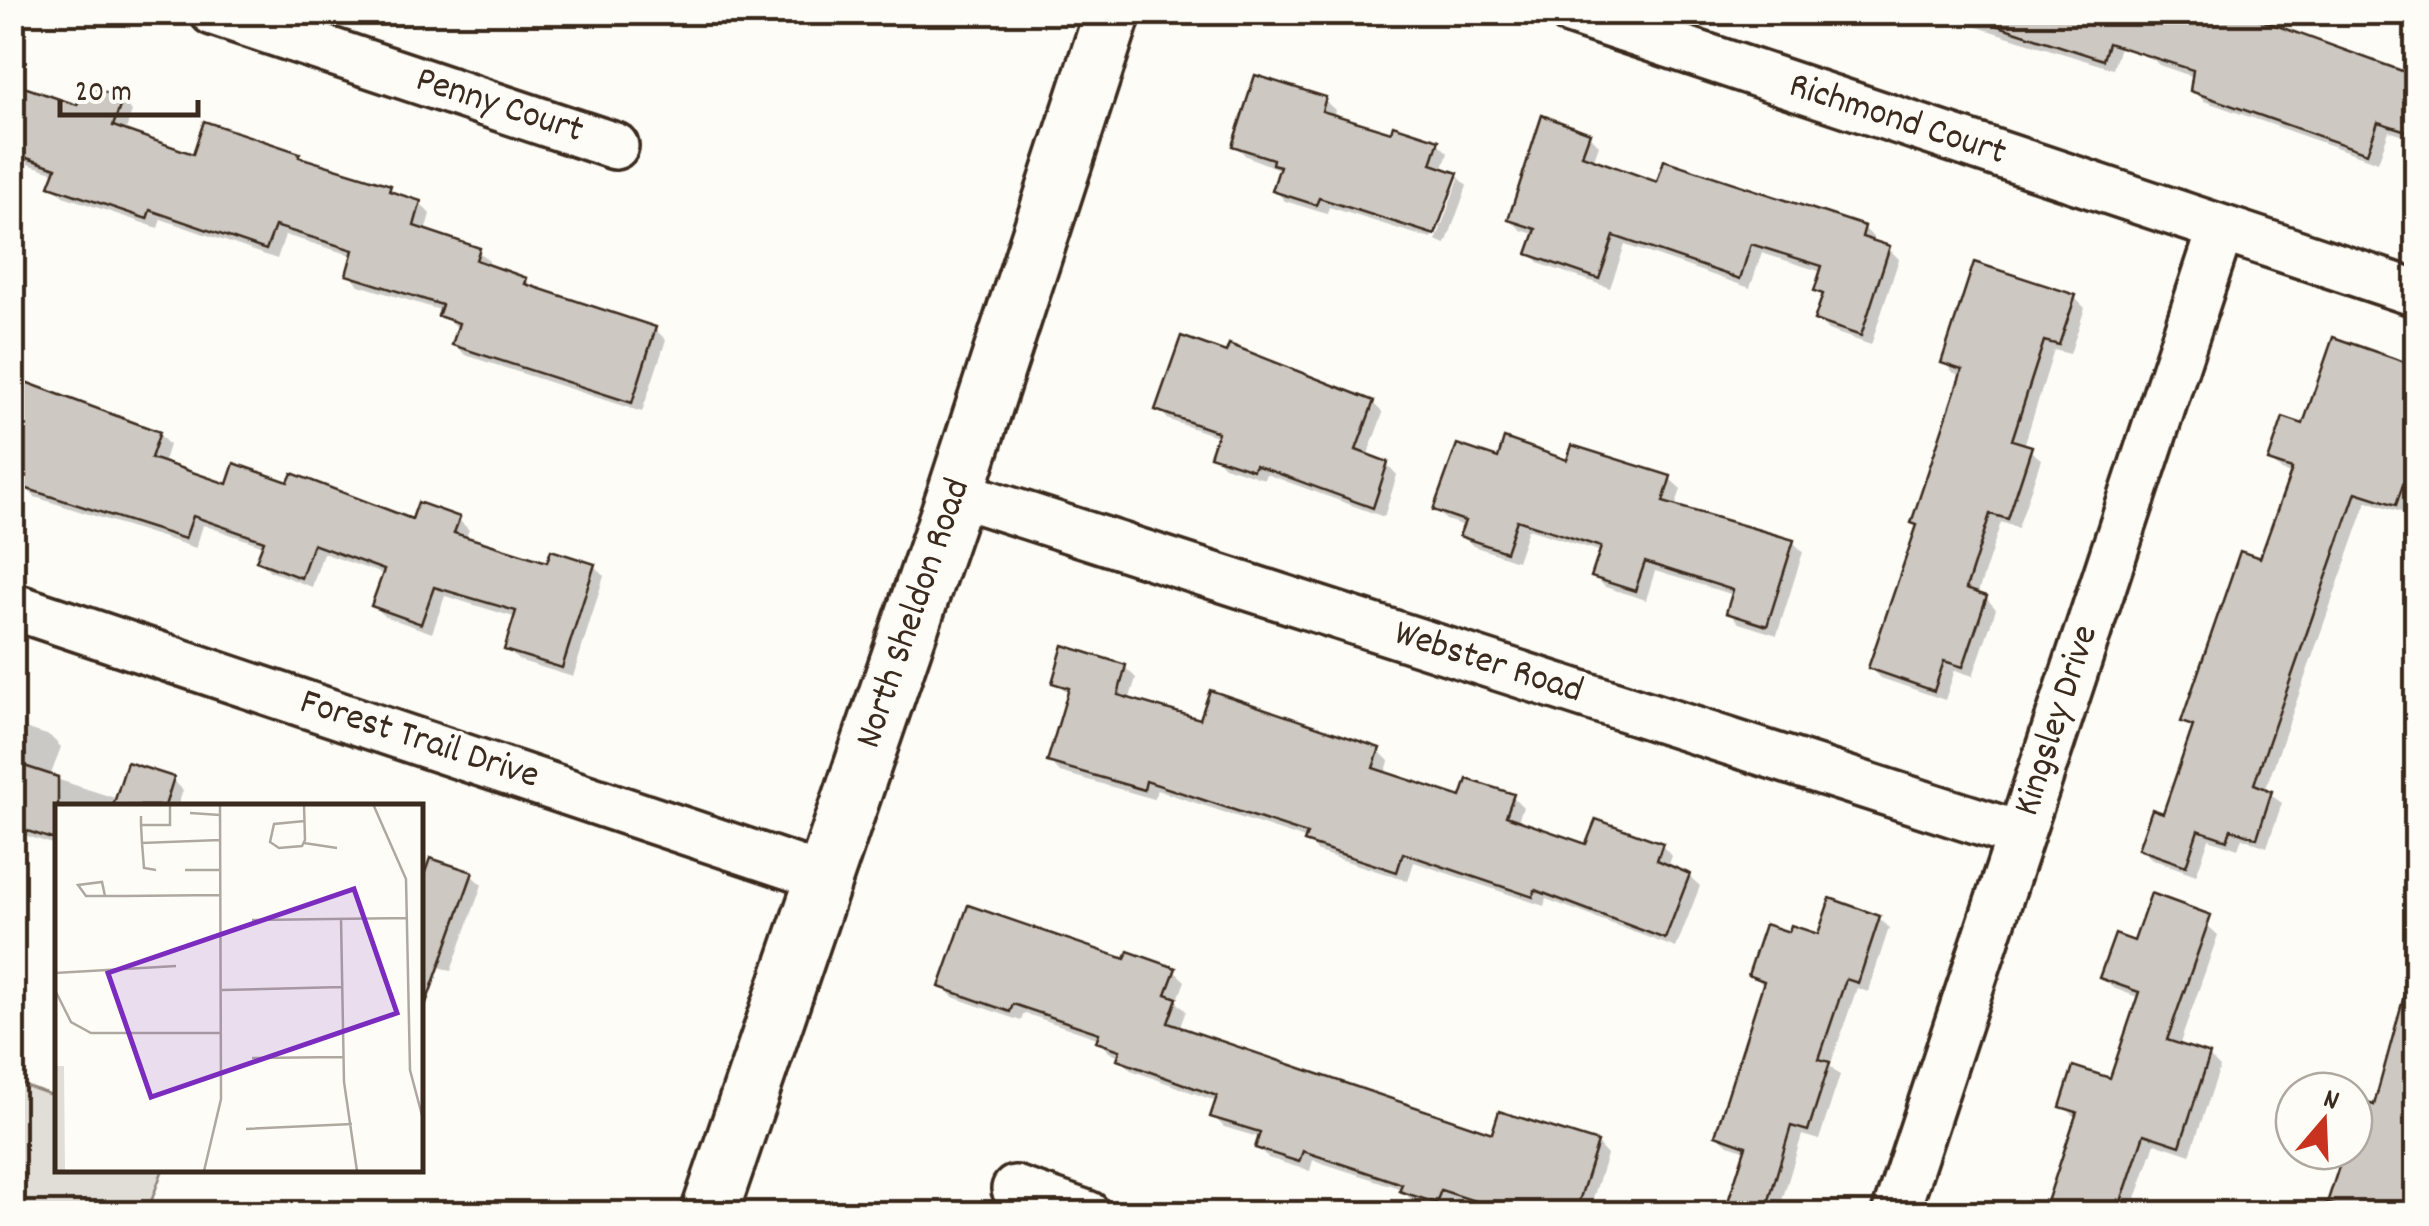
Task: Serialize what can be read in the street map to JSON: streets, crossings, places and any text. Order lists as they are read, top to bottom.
{
  "streets": {
    "main road": ["North Sheldon Road"],
    "street": [
      "Penny Court",
      "Richmond Court",
      "Webster Road",
      "Kingsley Drive",
      "Forest Trail Drive"
    ]
  },
  "crossings": [
    ["Richmond Court", "Kingsley Drive"],
    ["North Sheldon Road", "Webster Road"],
    ["North Sheldon Road", "Forest Trail Drive"],
    ["Webster Road", "Kingsley Drive"]
  ],
  "scale_bar": "20 m",
  "north": "top"
}
